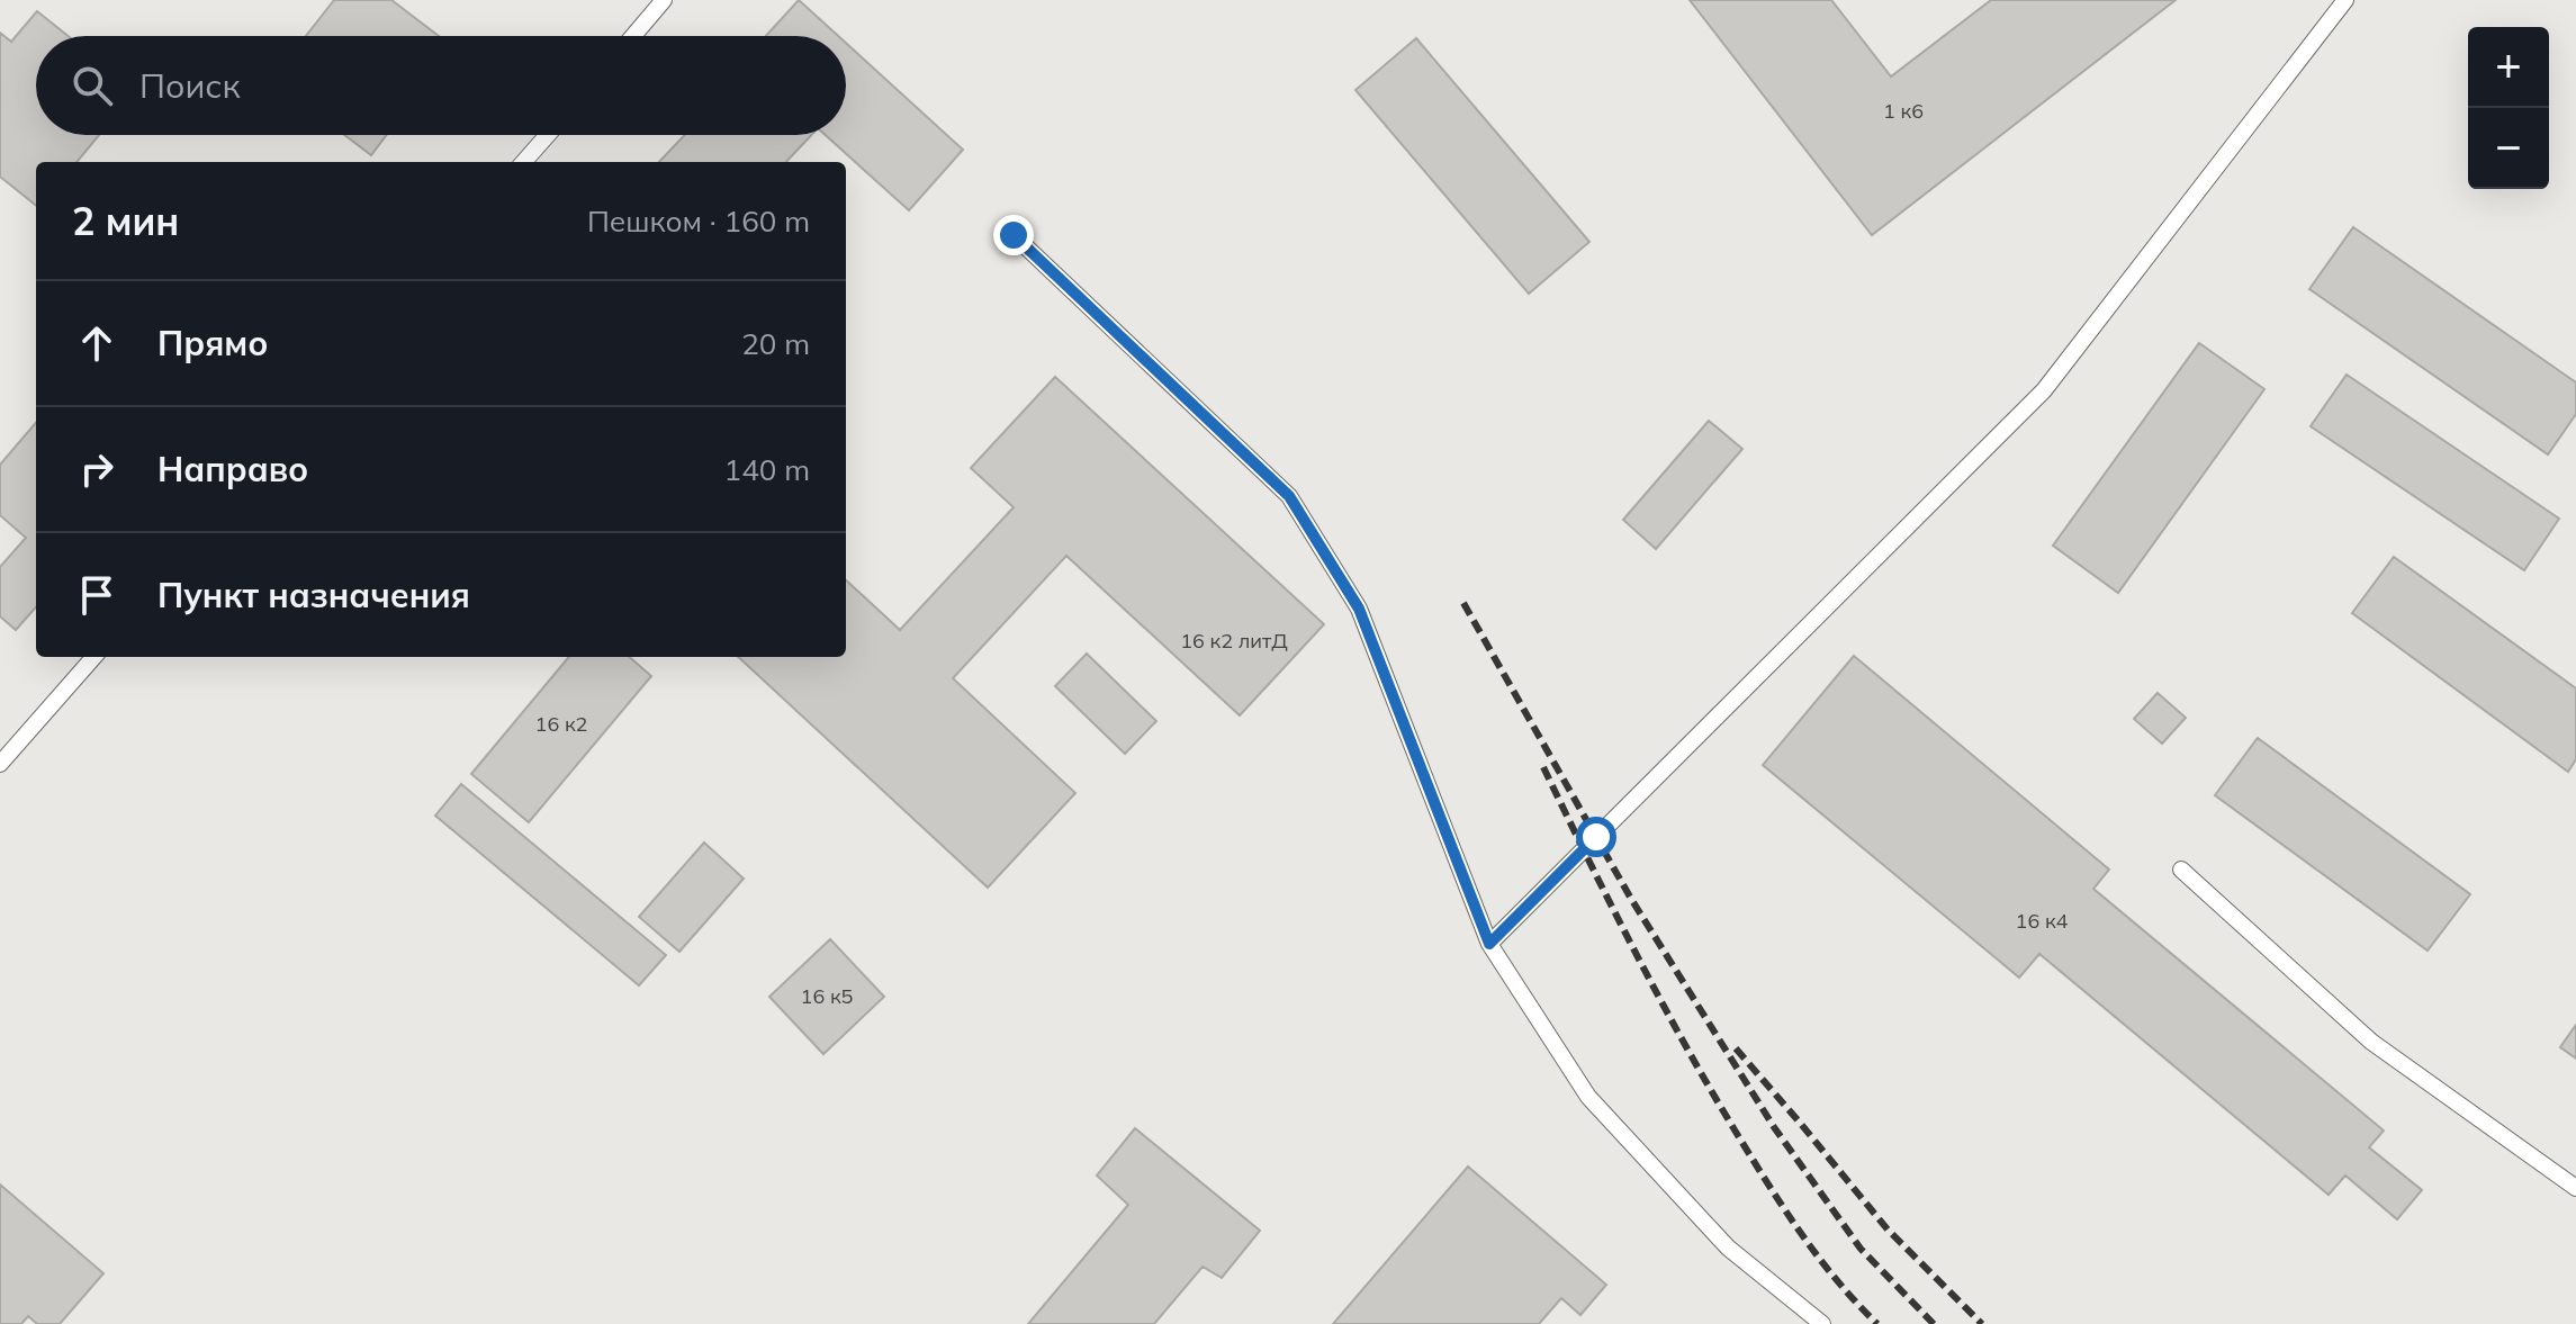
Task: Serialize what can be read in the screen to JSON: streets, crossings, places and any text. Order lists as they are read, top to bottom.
{
  "house_numbers": [
    "1 к6",
    "16 к2 литД",
    "16 к2",
    "16 к4",
    "16 к5"
  ],
  "page": {
    "map_buttons": ["+", "−"],
    "search": "Поиск",
    "heading": ["2 мин", "Пешком · 160 m"],
    "list": [
      ["Прямо", "20 m"],
      ["Направо", "140 m"],
      "Пункт назначения"
    ]
  }
}
